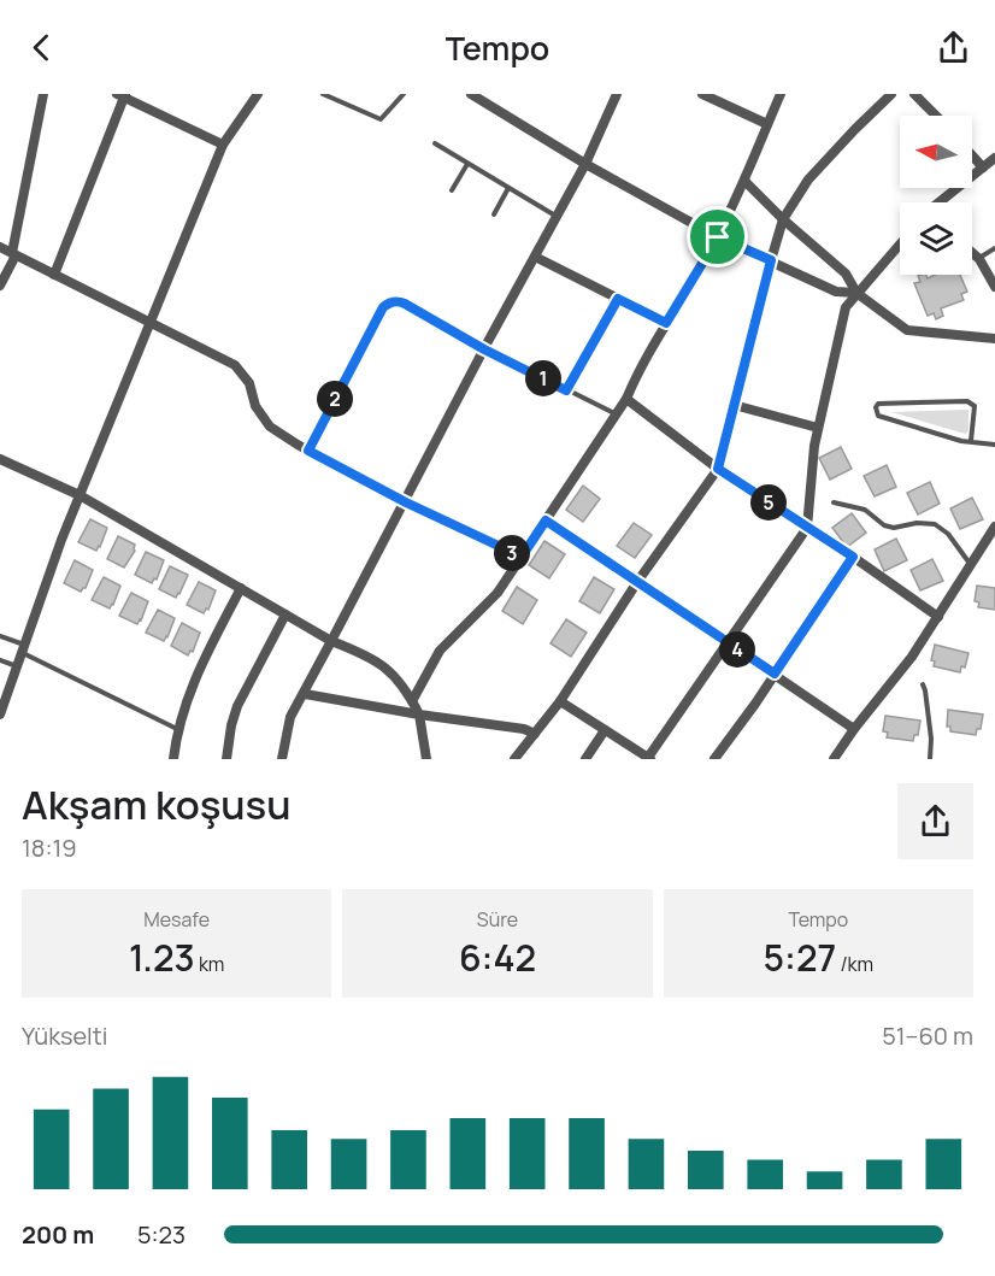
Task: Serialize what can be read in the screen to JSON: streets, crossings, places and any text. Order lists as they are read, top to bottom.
{
  "north": "left",
  "page": {
    "header": "Tempo",
    "pins": [
      "1",
      "2",
      "5",
      "3",
      "4"
    ],
    "heading": ["Akşam koşusu", "18:19"],
    "stats": [
      ["Mesafe", "1.23 km"],
      ["Süre", "6:42"],
      ["Tempo", "5:27 /km"]
    ],
    "chart": ["Yükselti", "51–60 m"],
    "list": [
      {
        "name": "200 m",
        "note": "5:23"
      }
    ]
  }
}
